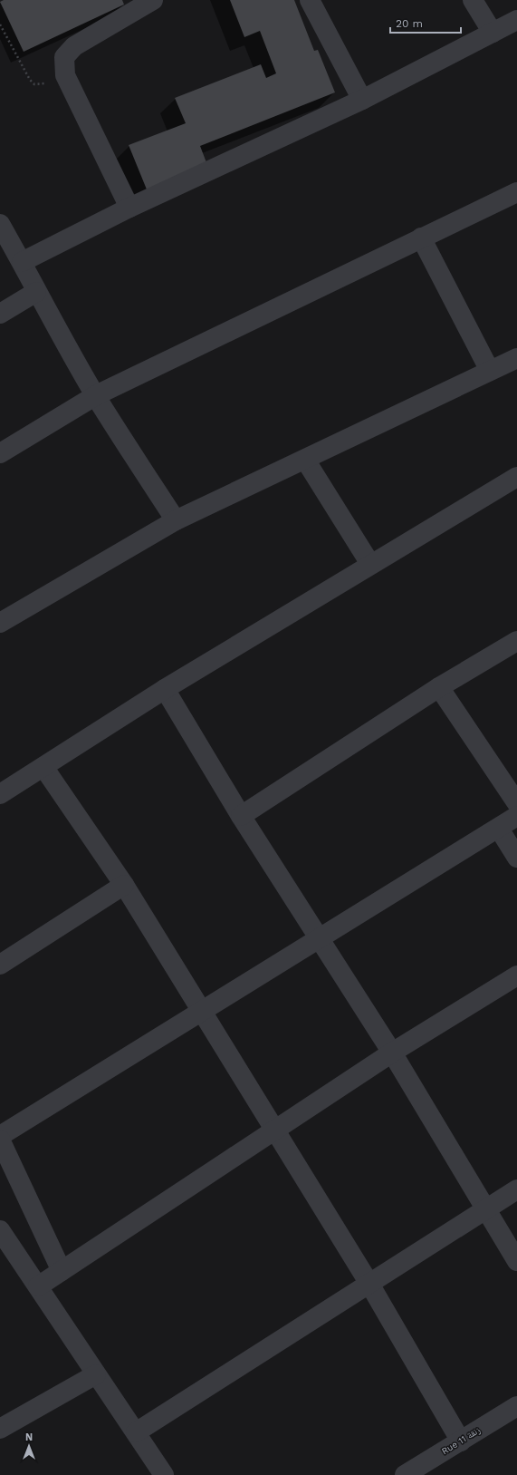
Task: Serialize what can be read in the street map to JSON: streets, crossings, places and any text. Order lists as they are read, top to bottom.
{
  "streets": {
    "street": ["Rue 11 زنقة"]
  },
  "scale_bar": "20 m",
  "north": "top"
}
